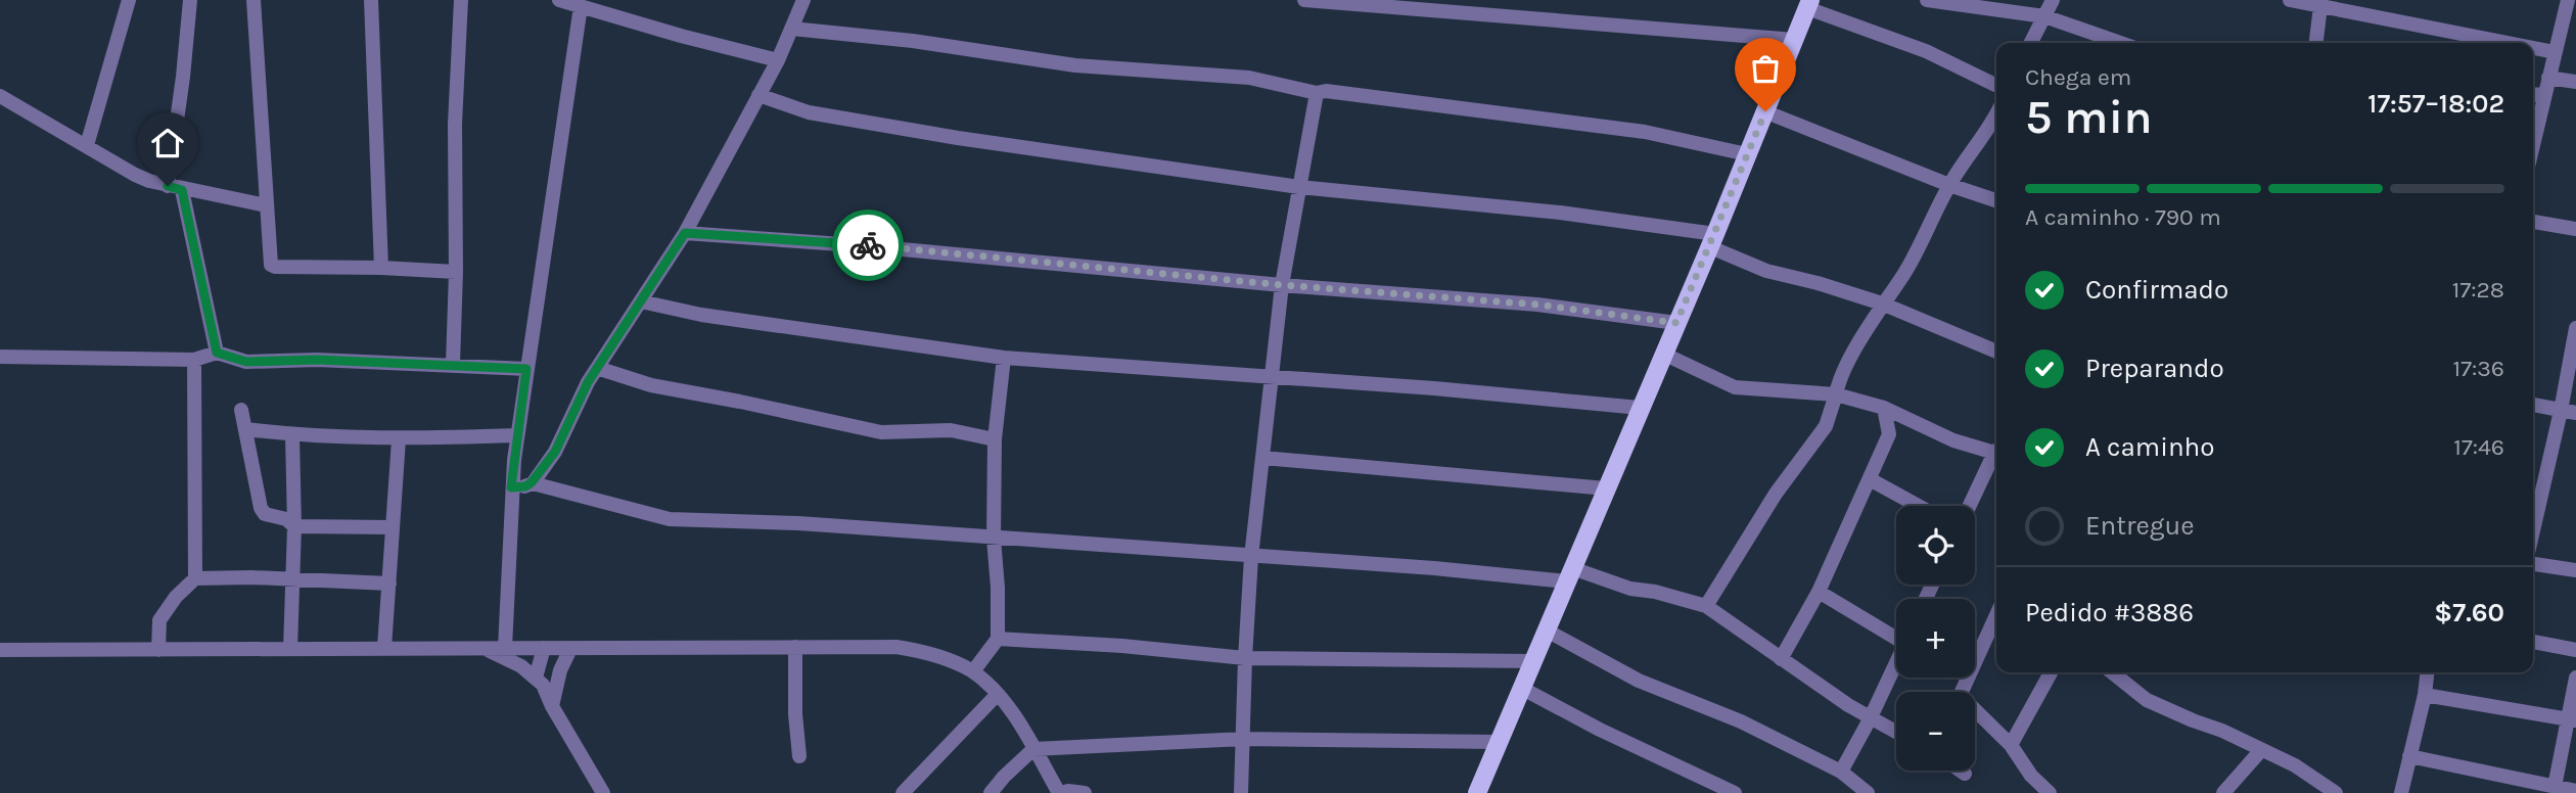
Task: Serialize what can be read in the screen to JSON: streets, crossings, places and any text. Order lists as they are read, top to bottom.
{
  "page": {
    "heading": ["5 min", "Chega em", "17:57–18:02"],
    "panel": ["Pedido #3886", "$7.60"],
    "bar": "A caminho · 790 m",
    "list": [
      ["Confirmado", "17:28"],
      ["Preparando", "17:36"],
      ["A caminho", "17:46"],
      "Entregue"
    ],
    "map_buttons": ["+", "−"]
  }
}
